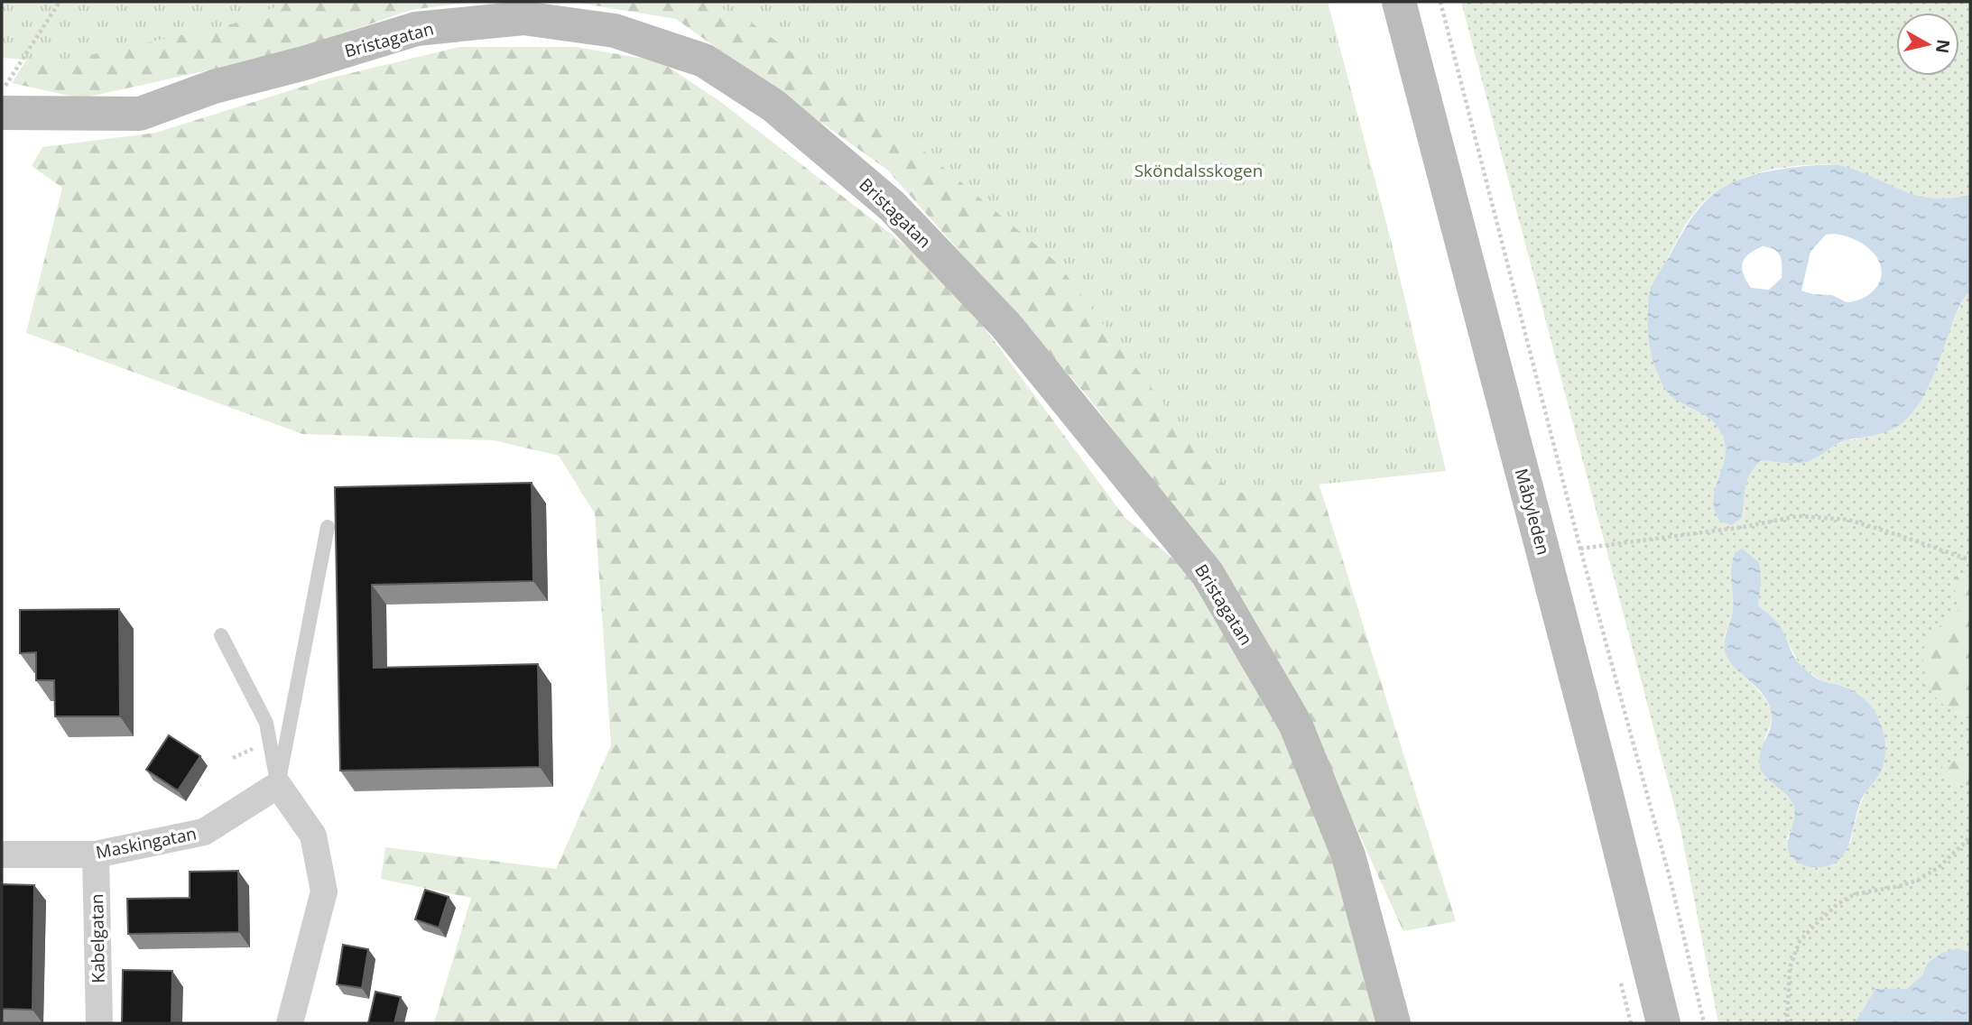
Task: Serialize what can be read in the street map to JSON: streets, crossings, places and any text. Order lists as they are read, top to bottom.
{
  "streets": {
    "street": [
      "Bristagatan",
      "Måbyleden",
      "Maskingatan",
      "Kabelgatan"
    ]
  },
  "crossings": [
    ["Maskingatan", "Kabelgatan"]
  ],
  "parks": ["Sköndalsskogen"],
  "north": "right"
}
